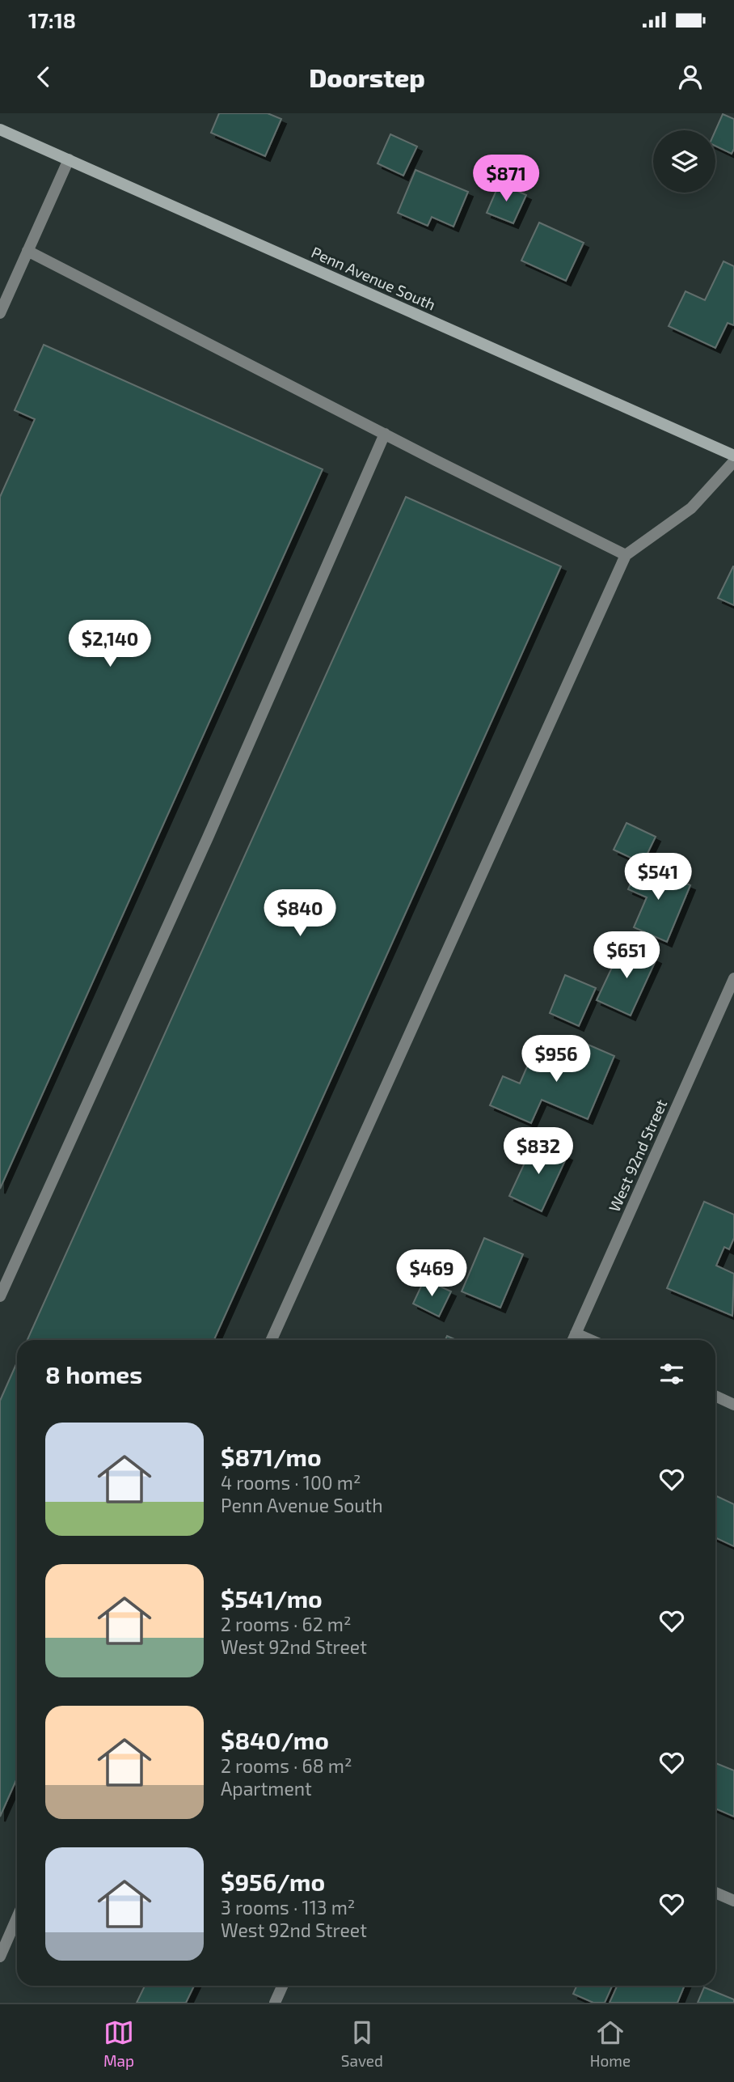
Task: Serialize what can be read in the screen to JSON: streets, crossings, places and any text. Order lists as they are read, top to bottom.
{
  "streets": {
    "main road": ["Penn Avenue South"],
    "street": ["West 92nd Street"]
  },
  "page": {
    "status": "17:18",
    "header": "Doorstep",
    "price": [
      "$871",
      "$2,140",
      "$541",
      "$840",
      "$651",
      "$956",
      "$832",
      "$469"
    ],
    "heading": "8 homes",
    "list": [
      {
        "name": "$871/mo",
        "note": "4 rooms · 100 m² · Penn Avenue South"
      },
      {
        "name": "$541/mo",
        "note": "2 rooms · 62 m² · West 92nd Street"
      },
      {
        "name": "$840/mo",
        "note": "2 rooms · 68 m² · Apartment"
      },
      {
        "name": "$956/mo",
        "note": "3 rooms · 113 m² · West 92nd Street"
      }
    ],
    "tabs": ["Map", "Saved", "Home"]
  }
}
